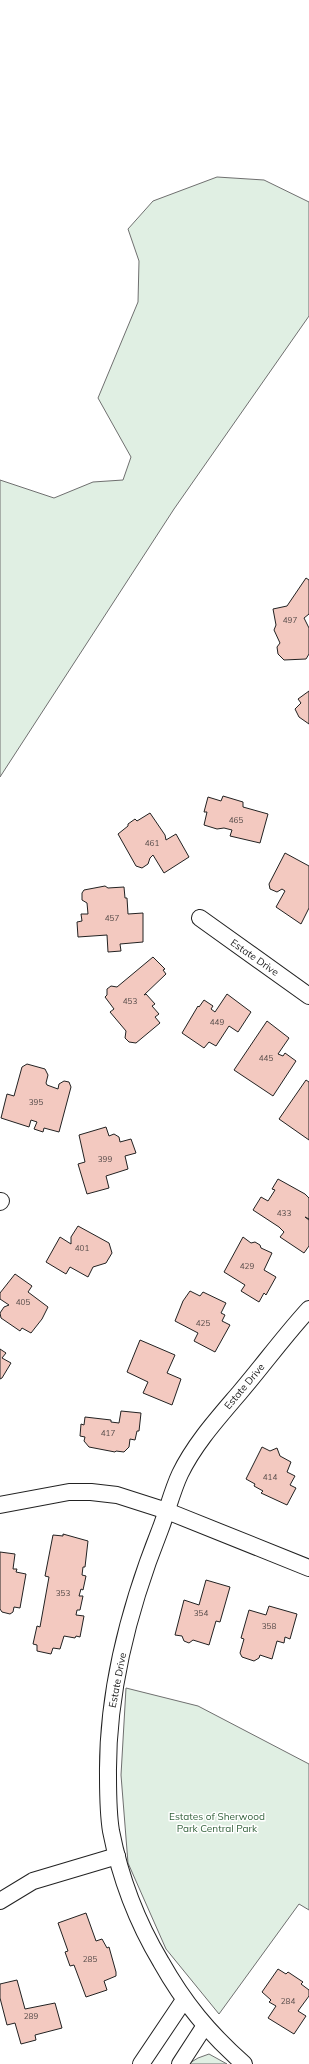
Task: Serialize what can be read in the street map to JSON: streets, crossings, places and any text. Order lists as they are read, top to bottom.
{
  "streets": {
    "street": ["Estate Drive"]
  },
  "parks": ["Estates of Sherwood Park Central Park"],
  "house_numbers": [
    "497",
    "465",
    "461",
    "457",
    "453",
    "449",
    "445",
    "395",
    "399",
    "433",
    "401",
    "429",
    "405",
    "425",
    "417",
    "414",
    "353",
    "354",
    "358",
    "285",
    "284",
    "289"
  ]
}
